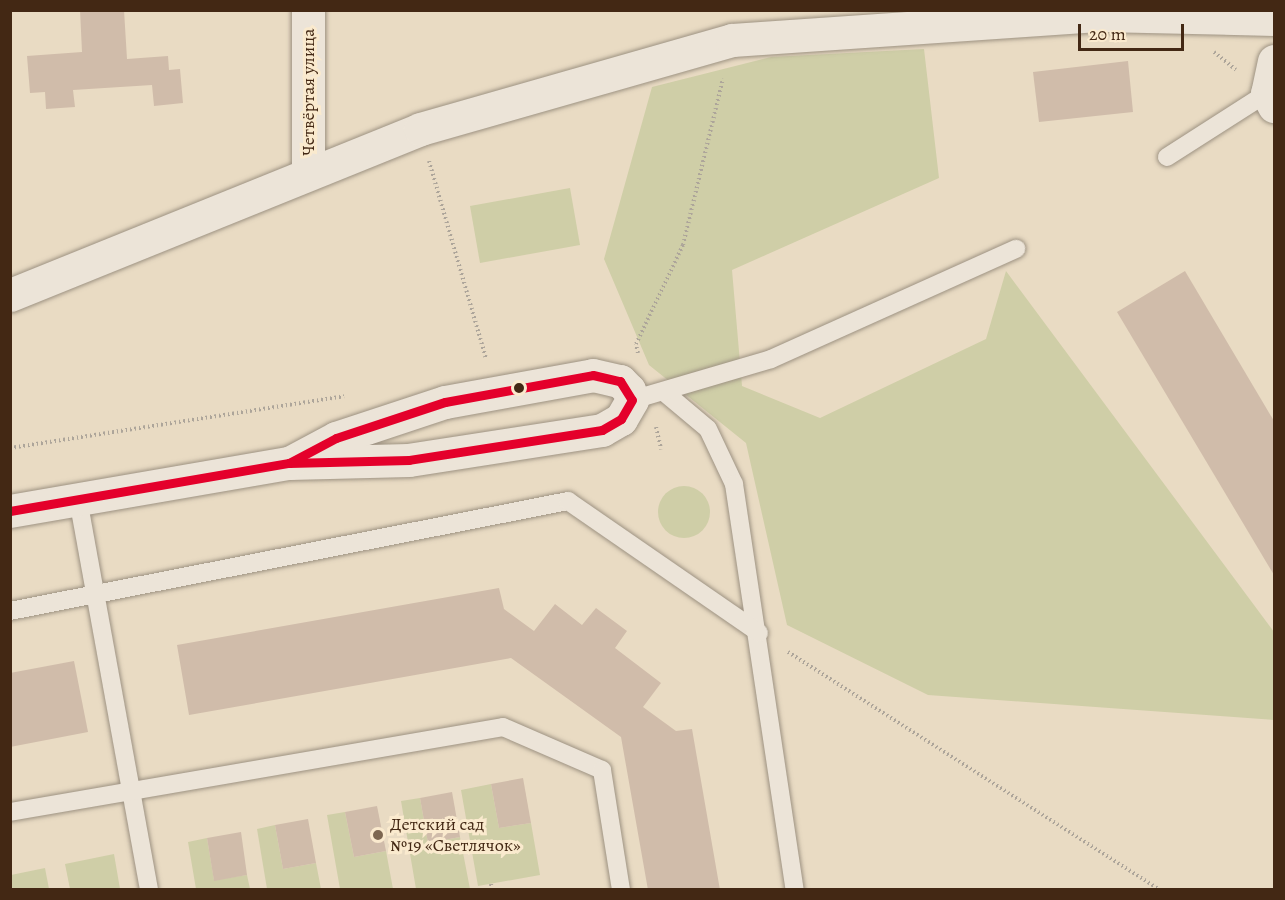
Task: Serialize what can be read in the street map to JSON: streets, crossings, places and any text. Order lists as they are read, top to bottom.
{
  "streets": {
    "street": ["Четвёртая улица"]
  },
  "places": ["Детский сад №19 «Светлячок»"],
  "scale_bar": "20 m"
}
